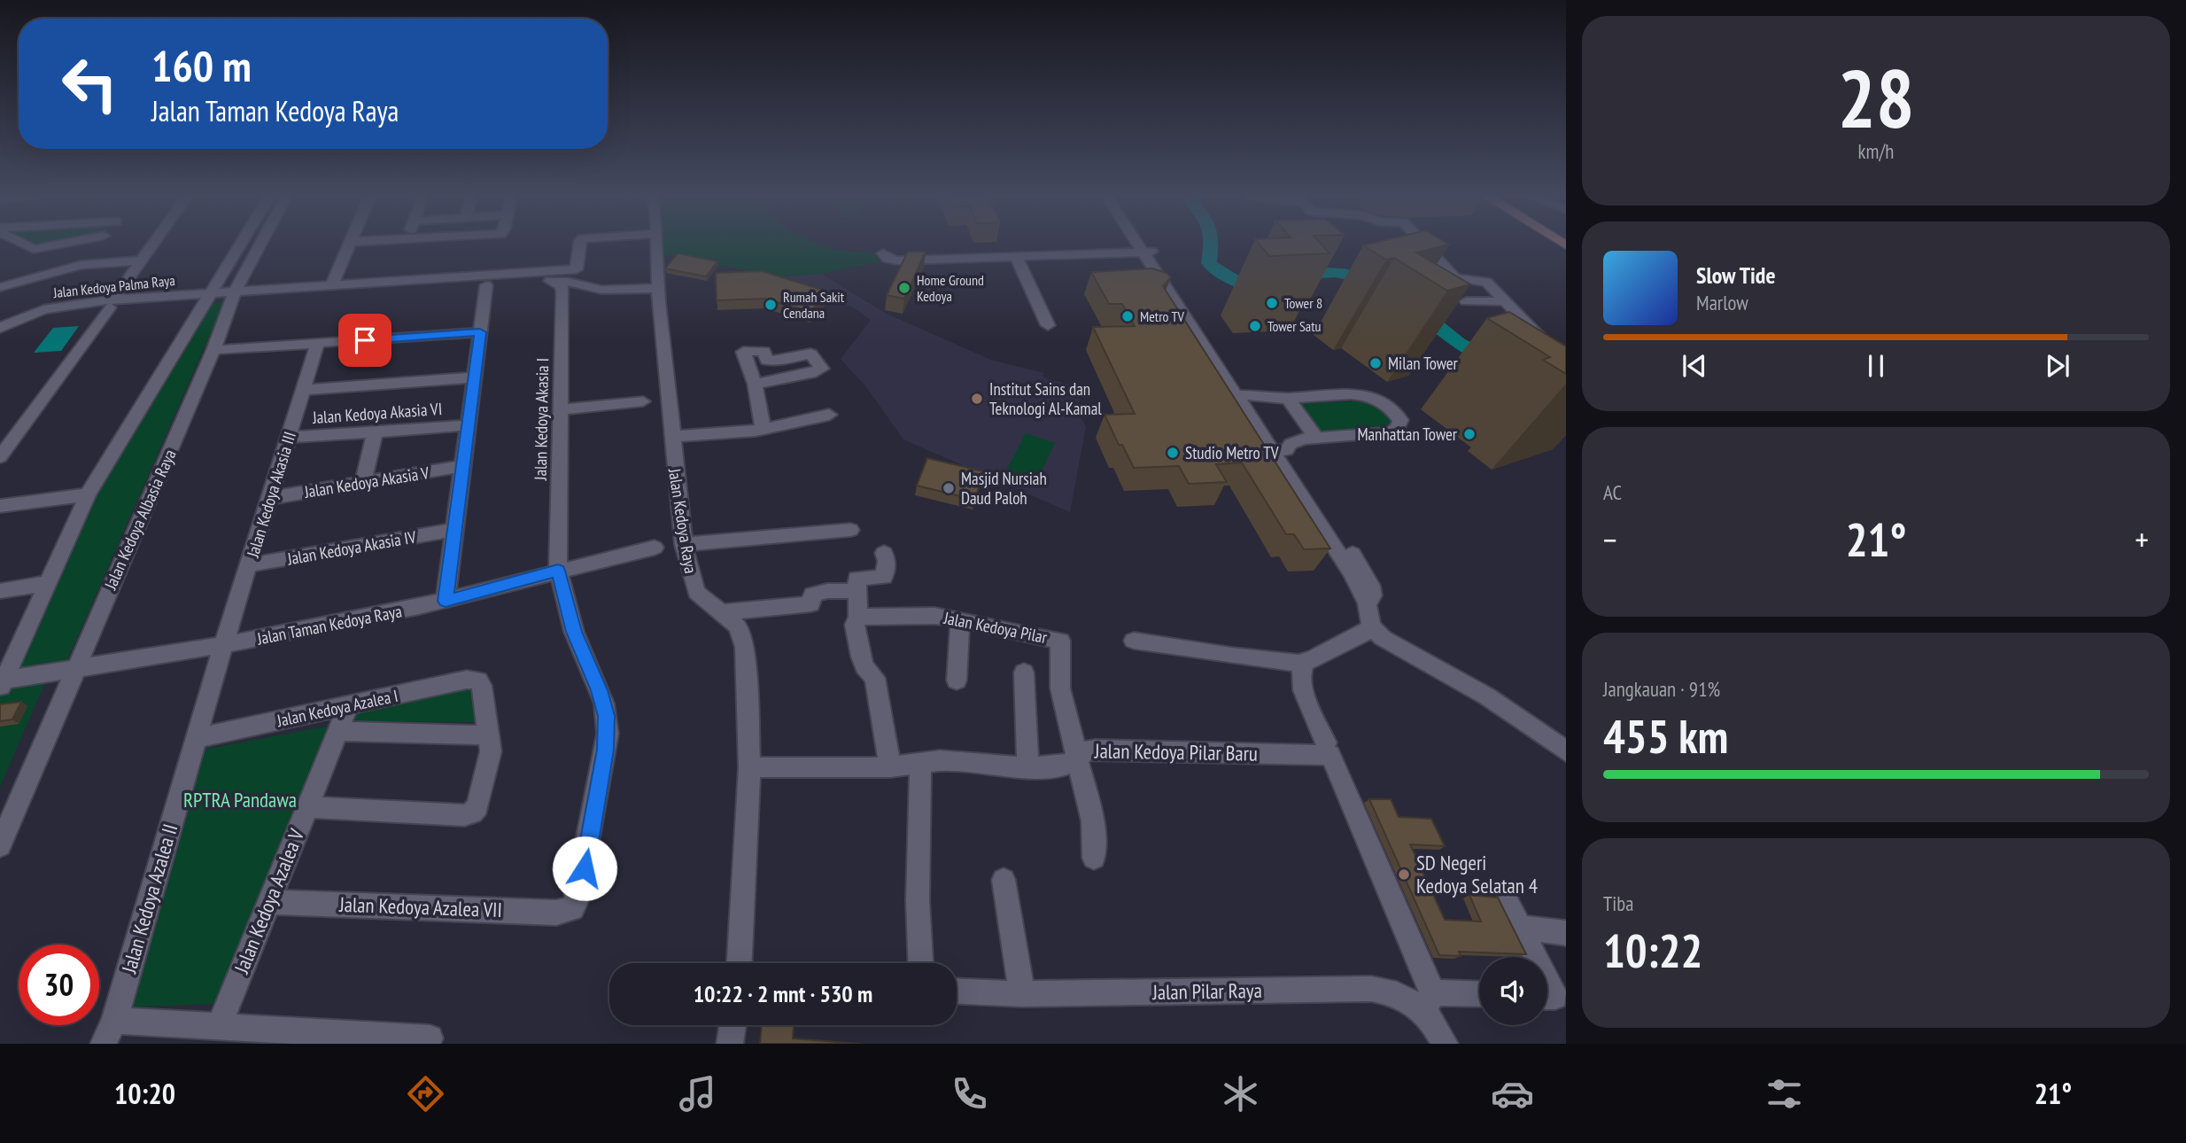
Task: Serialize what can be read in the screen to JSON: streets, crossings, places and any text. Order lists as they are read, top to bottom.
{
  "streets": {
    "street": [
      "Jalan Kedoya Palma Raya",
      "Jalan Kedoya Akasia VI",
      "Jalan Kedoya Akasia I",
      "Jalan Kedoya Akasia V",
      "Jalan Kedoya Akasia III",
      "Jalan Kedoya Albasia Raya",
      "Jalan Kedoya Raya",
      "Jalan Kedoya Akasia IV",
      "Jalan Taman Kedoya Raya",
      "Jalan Kedoya Pilar",
      "Jalan Kedoya Azalea I",
      "Jalan Kedoya Pilar Baru",
      "Jalan Kedoya Azalea II",
      "Jalan Kedoya Azalea V",
      "Jalan Kedoya Azalea VII",
      "Jalan Pilar Raya"
    ]
  },
  "crossings": [
    ["Jalan Kedoya Palma Raya", "Jalan Kedoya Albasia Raya"],
    ["Jalan Kedoya Akasia VI", "Jalan Kedoya Akasia III"],
    ["Jalan Kedoya Akasia I", "Jalan Taman Kedoya Raya"],
    ["Jalan Kedoya Akasia I", "Jalan Kedoya Azalea VII"],
    ["Jalan Kedoya Akasia V", "Jalan Kedoya Akasia III"],
    ["Jalan Kedoya Akasia III", "Jalan Kedoya Akasia IV"],
    ["Jalan Kedoya Akasia III", "Jalan Taman Kedoya Raya"],
    ["Jalan Kedoya Akasia III", "Jalan Kedoya Azalea II"],
    ["Jalan Kedoya Albasia Raya", "Jalan Taman Kedoya Raya"],
    ["Jalan Kedoya Raya", "Jalan Kedoya Pilar Baru"],
    ["Jalan Taman Kedoya Raya", "Jalan Kedoya Azalea II"],
    ["Jalan Kedoya Pilar", "Jalan Kedoya Pilar Baru"],
    ["Jalan Kedoya Azalea I", "Jalan Kedoya Azalea II"],
    ["Jalan Kedoya Azalea I", "Jalan Kedoya Azalea V"],
    ["Jalan Kedoya Pilar Baru", "Jalan Pilar Raya"],
    ["Jalan Kedoya Azalea V", "Jalan Kedoya Azalea VII"]
  ],
  "parks": ["RPTRA Pandawa"],
  "places": [
    "Home Ground Kedoya",
    "Tower 8",
    "Rumah Sakit Cendana",
    "Metro TV",
    "Tower Satu",
    "Milan Tower",
    "Institut Sains dan Teknologi Al-Kamal",
    "Manhattan Tower",
    "Studio Metro TV",
    "Masjid Nursiah Daud Paloh",
    "SD Negeri Kedoya Selatan 4"
  ],
  "page": {
    "tile": [
      ["28", "km/h"],
      "AC",
      ["Jangkauan · 91%", "455 km"],
      ["Tiba", "10:22"]
    ],
    "turn": ["160 m", "Jalan Taman Kedoya Raya"],
    "song": ["Slow Tide", "Marlow"],
    "heat": ["−", "21°", "+"],
    "limit": "30",
    "trip": "10:22 · 2 mnt · 530 m",
    "tabs": ["10:20", "21°"]
  }
}
